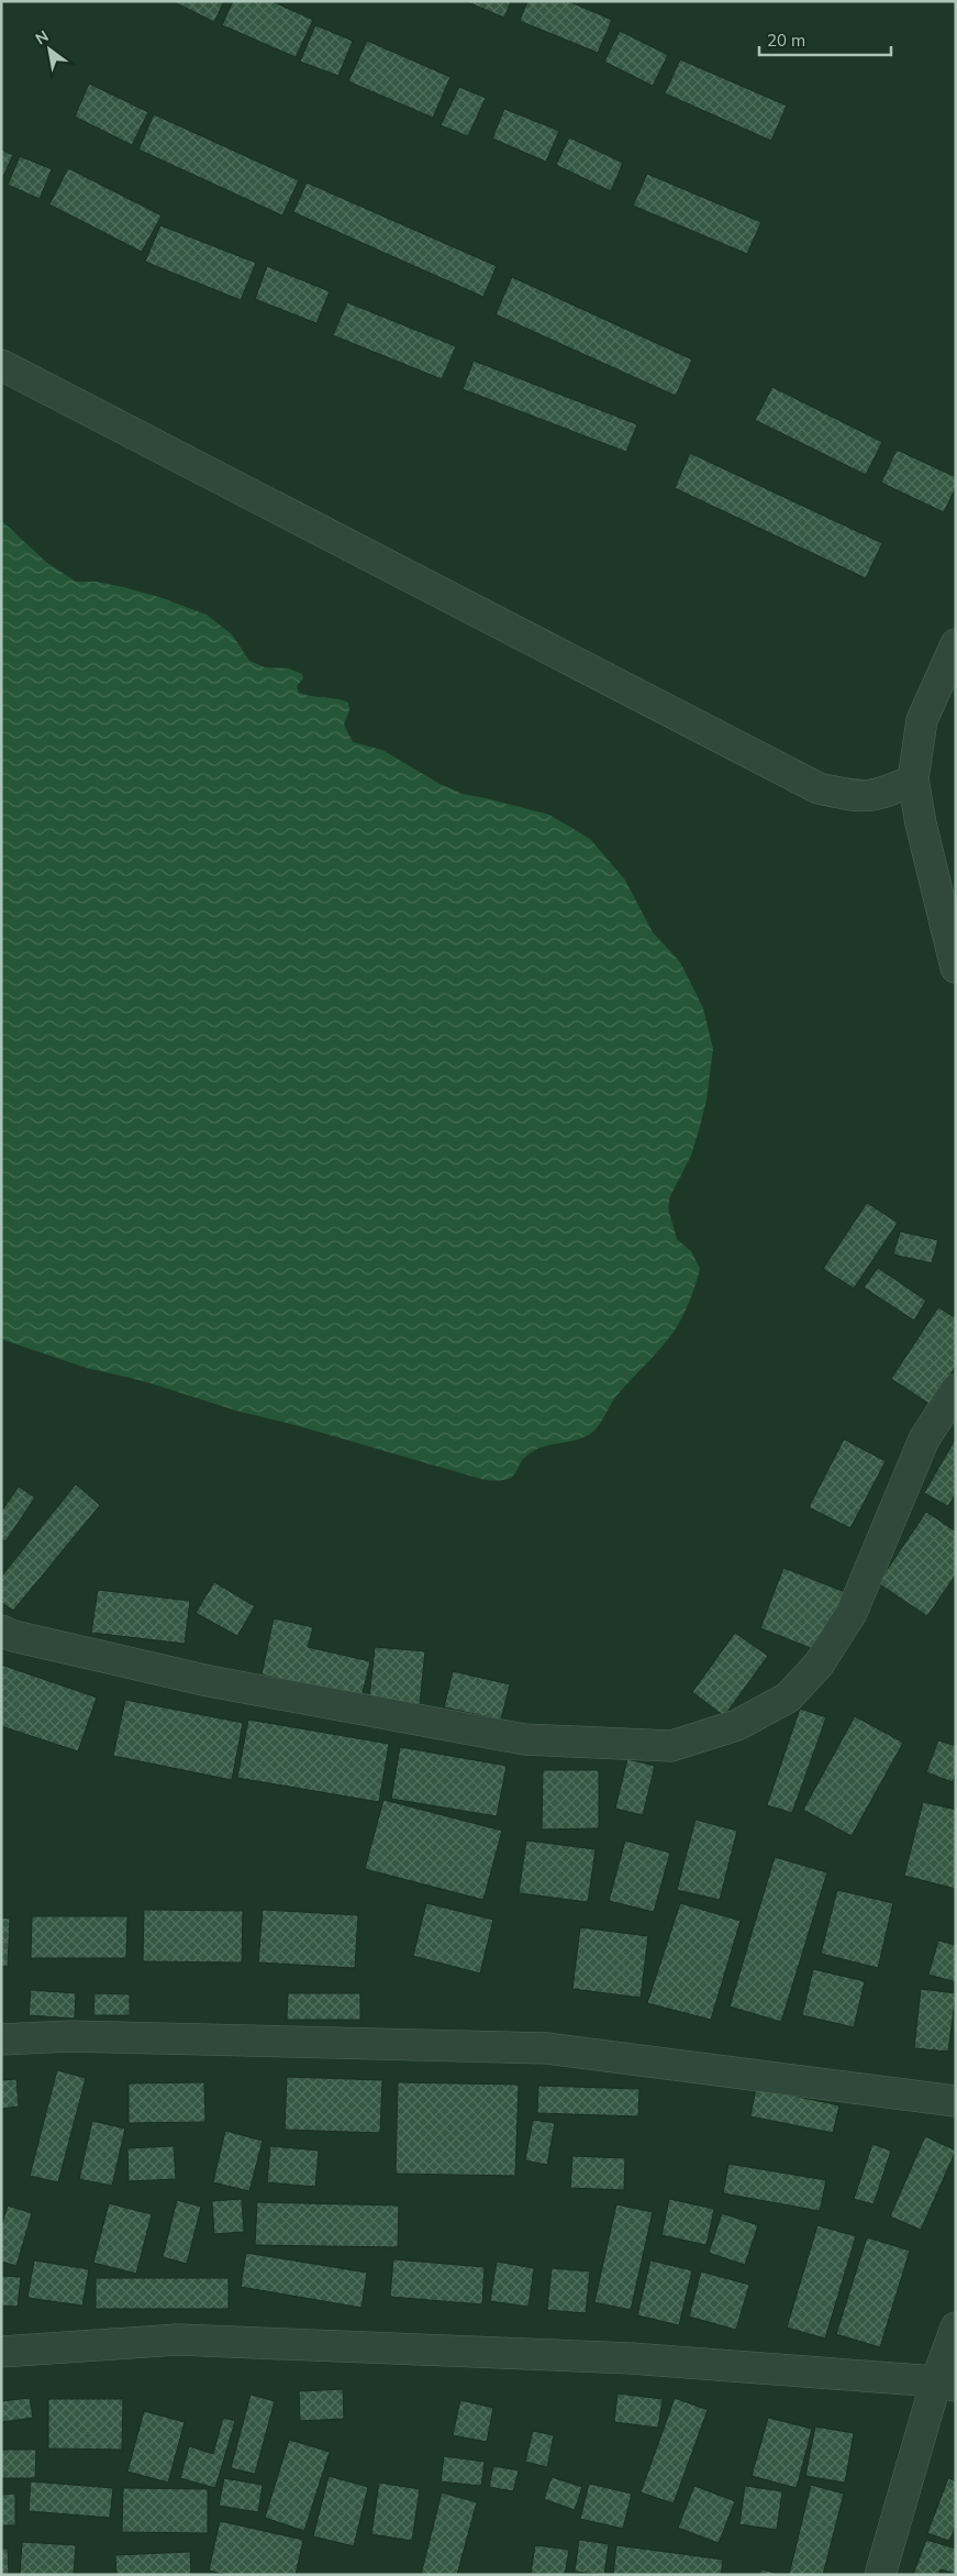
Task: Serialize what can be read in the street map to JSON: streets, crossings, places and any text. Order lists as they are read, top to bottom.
{
  "scale_bar": "20 m",
  "north": "top left"
}
